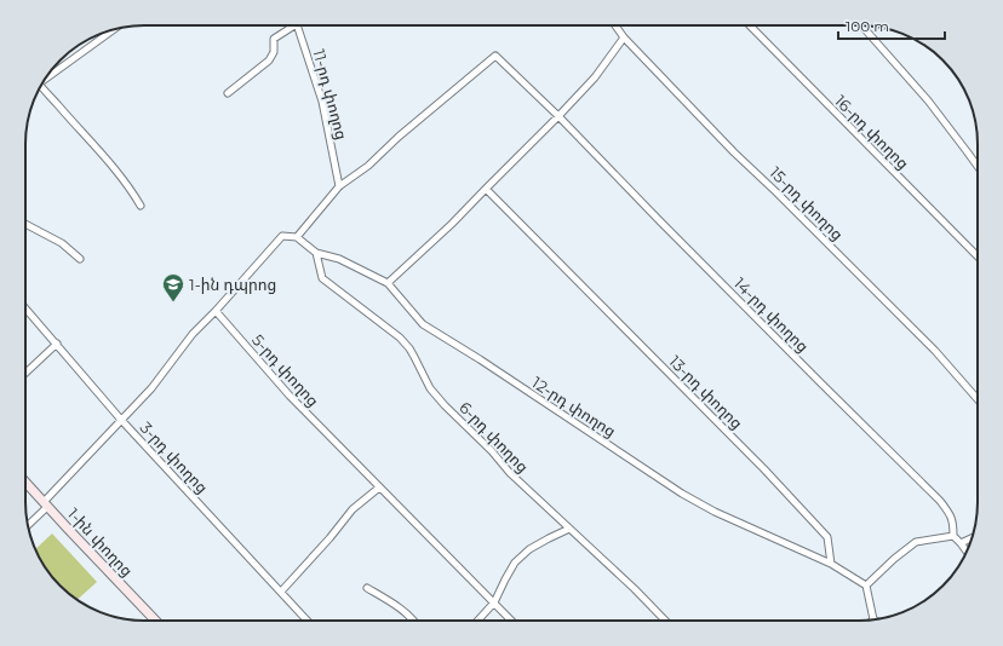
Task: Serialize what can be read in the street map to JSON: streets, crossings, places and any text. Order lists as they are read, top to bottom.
{
  "streets": {
    "main road": ["1-ին փողոց"],
    "street": [
      "11-րդ փողոց",
      "16-րդ փողոց",
      "15-րդ փողոց",
      "14-րդ փողոց",
      "5-րդ փողոց",
      "13-րդ փողոց",
      "12-րդ փողոց",
      "6-րդ փողոց",
      "3-րդ փողոց"
    ]
  },
  "crossings": [
    ["11-րդ փողոց", "14-րդ փողոց"],
    ["13-րդ փողոց", "12-րդ փողոց"],
    ["12-րդ փողոց", "6-րդ փողոց"]
  ],
  "places": {
    "school or university": ["1-ին դպրոց"]
  },
  "scale_bar": "100 m"
}
